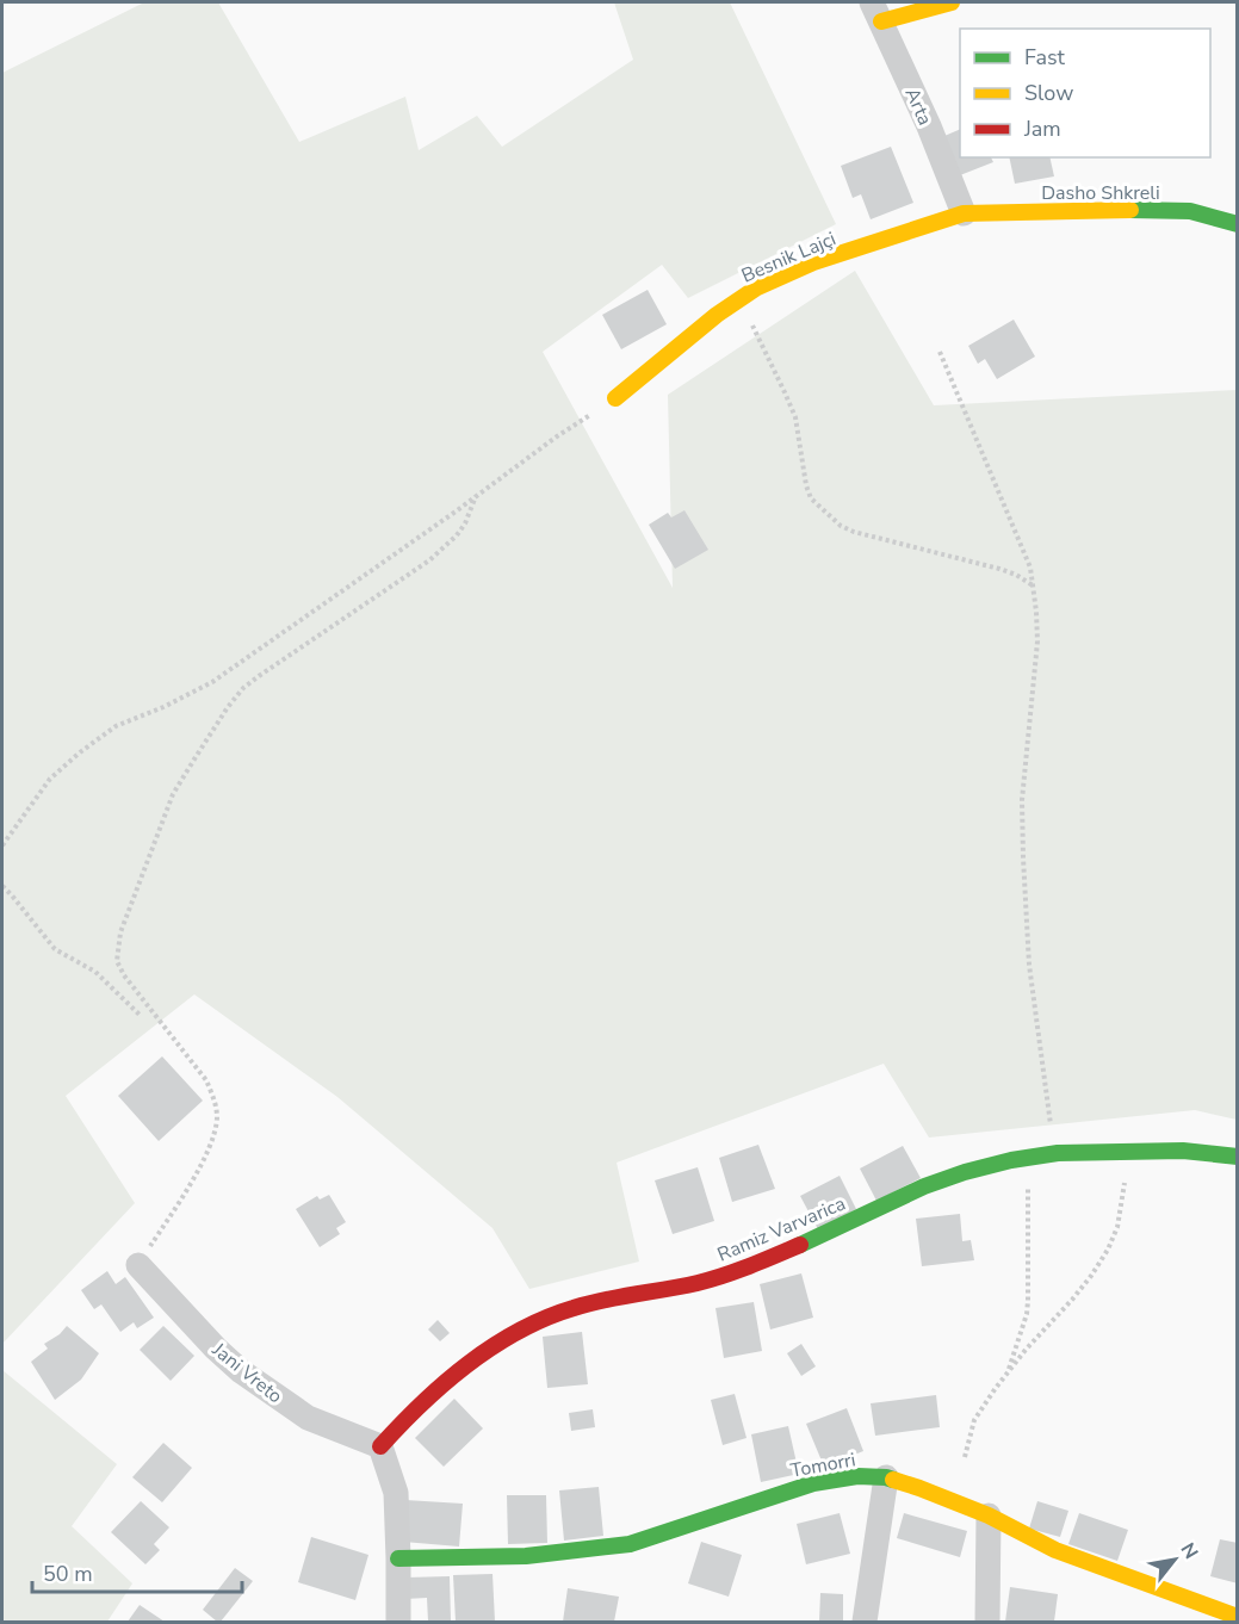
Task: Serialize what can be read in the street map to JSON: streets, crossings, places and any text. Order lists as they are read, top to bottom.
{
  "streets": {
    "street": [
      "Arta",
      "Dasho Shkreli",
      "Besnik Lajçi",
      "Ramiz Varvarica",
      "Jani Vreto",
      "Tomorri"
    ]
  },
  "crossings": [
    ["Arta", "Dasho Shkreli"],
    ["Arta", "Besnik Lajçi"],
    ["Dasho Shkreli", "Besnik Lajçi"],
    ["Ramiz Varvarica", "Jani Vreto"]
  ],
  "legend": ["Fast", "Slow", "Jam"],
  "scale_bar": "50 m",
  "north": "top right"
}
